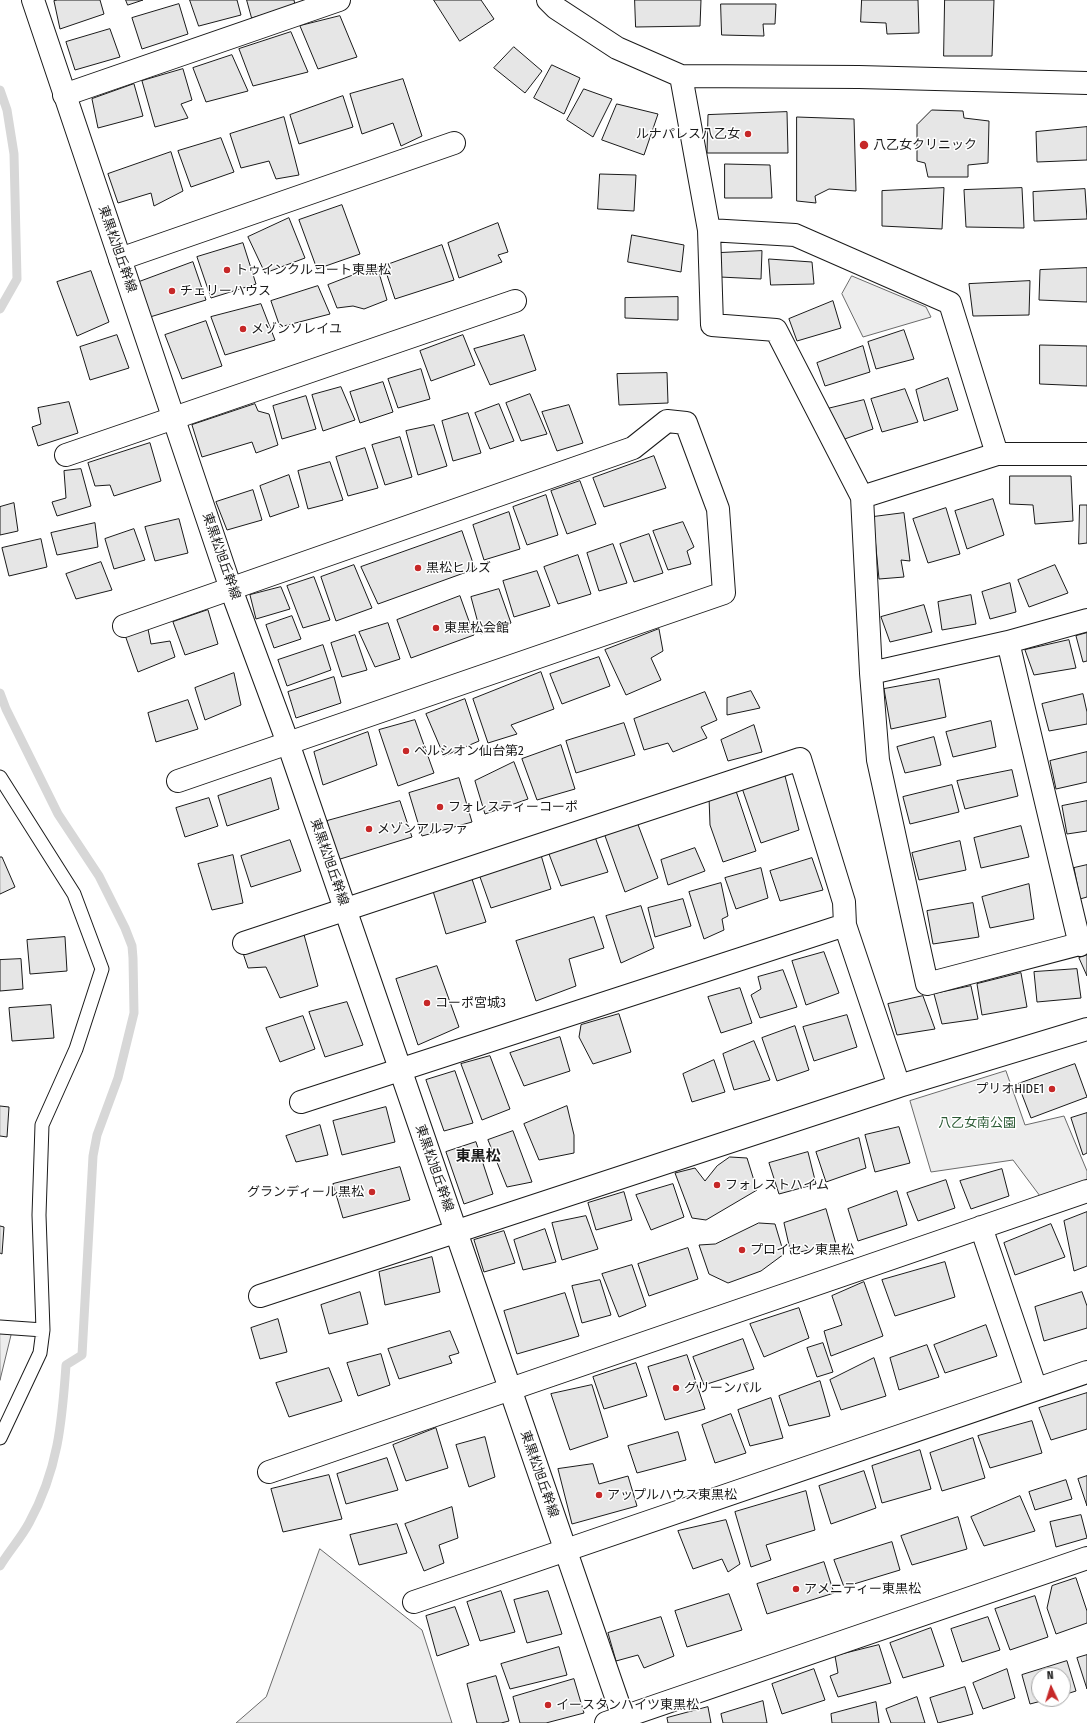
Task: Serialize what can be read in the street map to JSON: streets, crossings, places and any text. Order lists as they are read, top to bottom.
{
  "streets": {
    "street": ["東黒松旭丘幹線"]
  },
  "districts": ["東黒松"],
  "parks": ["八乙女南公園"],
  "places": [
    "ルナパレス八乙女",
    "八乙女クリニック",
    "トゥインクルコート東黒松",
    "チェリーハウス",
    "メゾンソレイユ",
    "黒松ヒルズ",
    "東黒松会館",
    "ベルシオン仙台第2",
    "フォレスティーコーポ",
    "メゾンアルファ",
    "コーポ宮城3",
    "プリオHIDE1",
    "フォレストハイム",
    "グランディール黒松",
    "プロイセン東黒松",
    "グリーンパル",
    "アップルハウス東黒松",
    "アメニティー東黒松",
    "イースタンハイツ東黒松"
  ],
  "north": "top"
}
